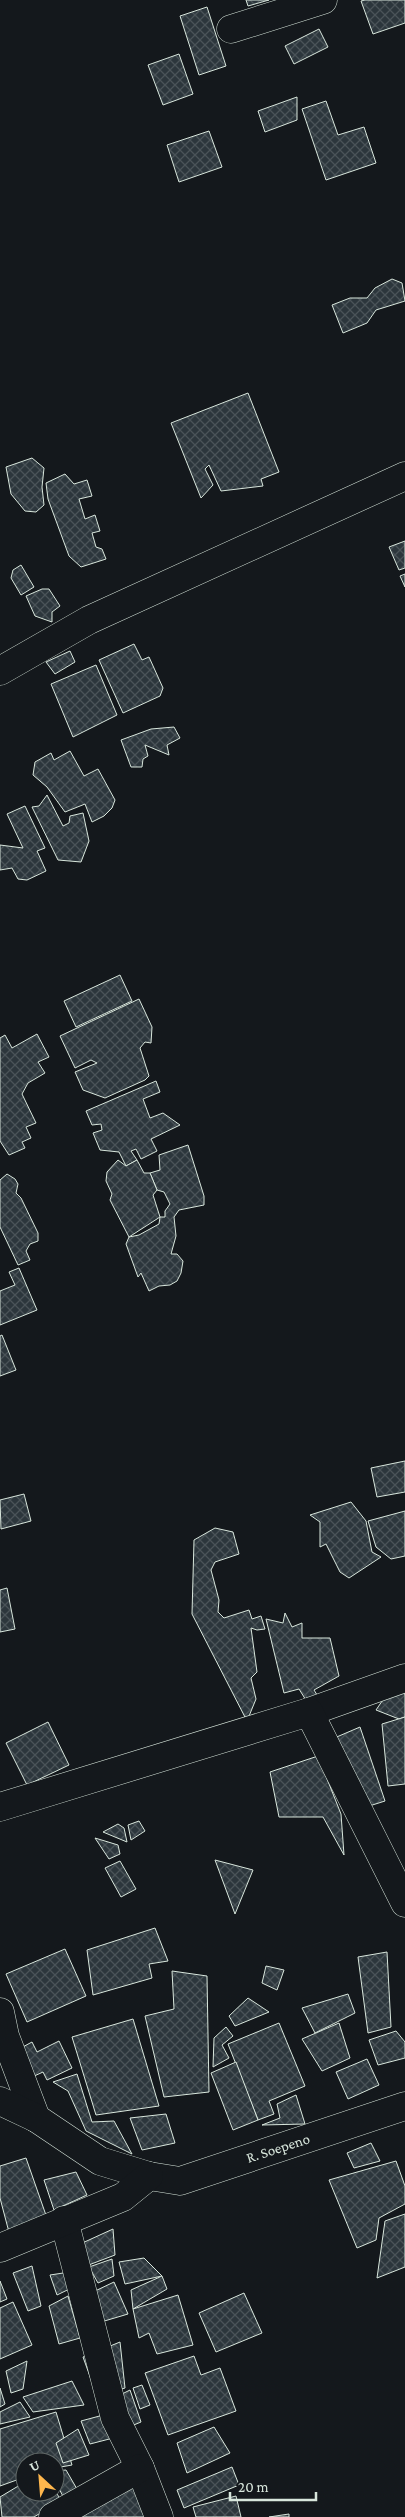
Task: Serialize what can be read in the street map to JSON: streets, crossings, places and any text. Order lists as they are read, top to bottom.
{
  "streets": {
    "street": ["R. Soepeno"]
  },
  "scale_bar": "20 m",
  "north": "top left"
}
